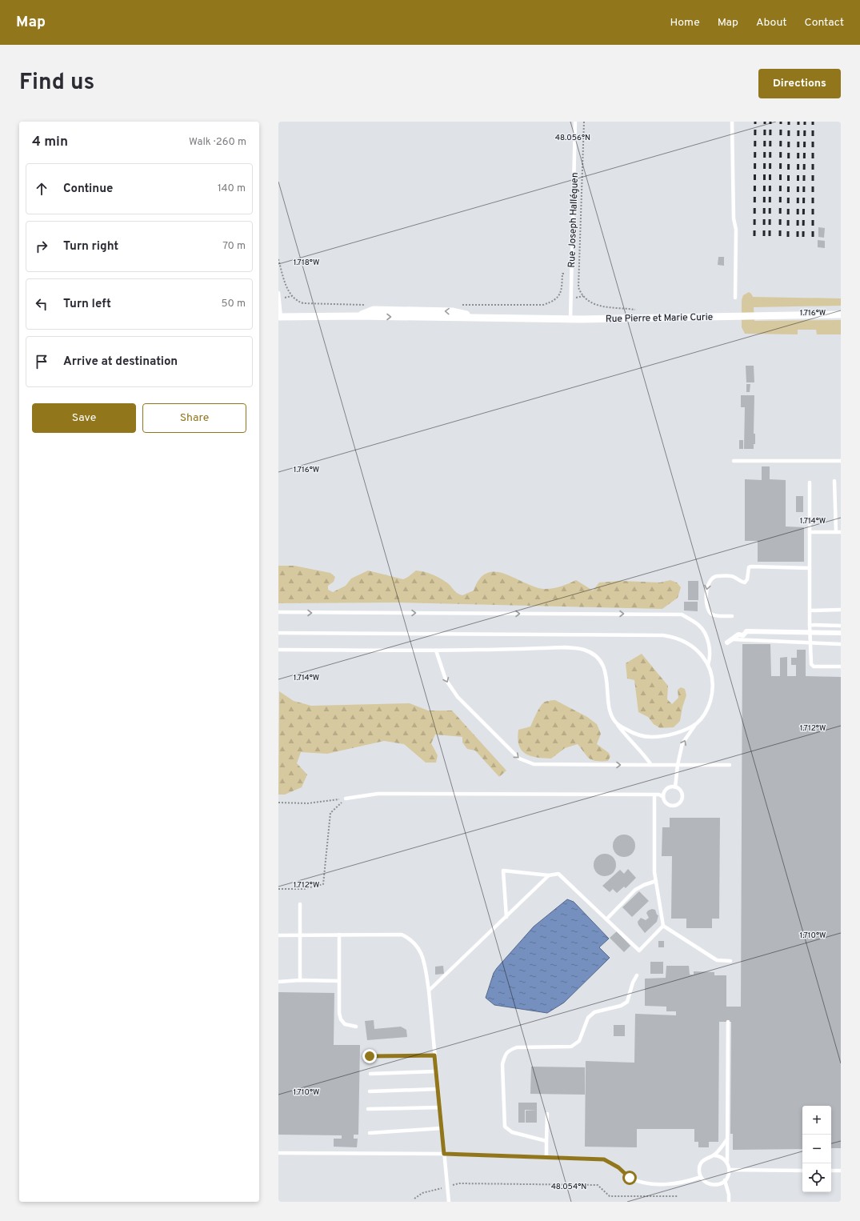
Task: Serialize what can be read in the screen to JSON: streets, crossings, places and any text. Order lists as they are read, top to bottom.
{
  "streets": {
    "street": ["Rue Pierre et Marie Curie"],
    "lane": ["Rue Joseph Halléguen"]
  },
  "crossings": [
    ["Rue Joseph Halléguen", "Rue Pierre et Marie Curie"]
  ],
  "page": {
    "header": "Map",
    "nav": [
      "Home",
      "Map",
      "About",
      "Contact"
    ],
    "title": "Find us",
    "buttons": [
      "Directions",
      ["Save", "Share"]
    ],
    "heading": ["4 min", "Walk · 260 m"],
    "list": [
      ["Continue", "140 m"],
      ["Turn right", "70 m"],
      ["Turn left", "50 m"],
      "Arrive at destination"
    ],
    "map_buttons": ["+", "−"]
  },
  "coordinates": [
    "48.056°N",
    "1.718°W",
    "1.716°W",
    "1.714°W",
    "1.712°W",
    "1.710°W",
    "48.054°N"
  ]
}
